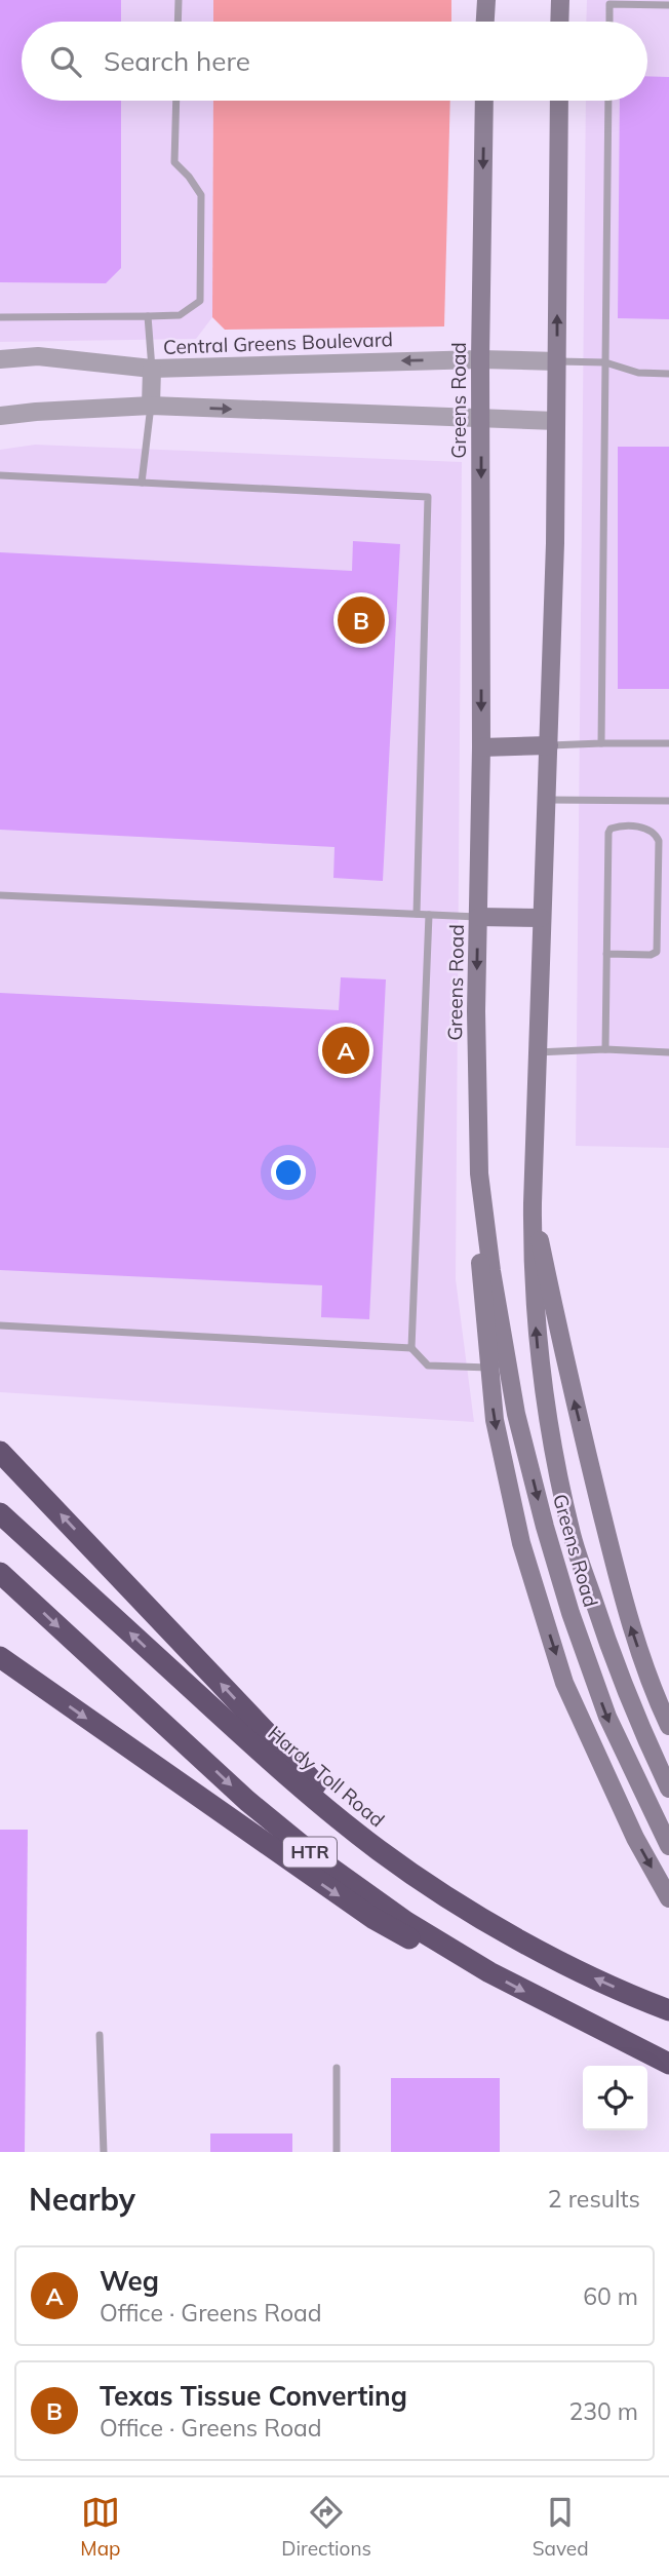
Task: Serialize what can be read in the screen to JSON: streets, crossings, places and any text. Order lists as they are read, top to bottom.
{
  "streets": {
    "highway": ["Hardy Toll Road", "HTR"],
    "main road": ["Greens Road"],
    "street": ["Central Greens Boulevard"]
  },
  "crossings": [
    ["Central Greens Boulevard", "Greens Road"]
  ],
  "page": {
    "search": "Search here",
    "pins": ["B", "A"],
    "heading": ["Nearby", "2 results"],
    "list": [
      {
        "mark": "A",
        "name": "Weg",
        "note": "Office · Greens Road",
        "value": "60 m"
      },
      {
        "mark": "B",
        "name": "Texas Tissue Converting",
        "note": "Office · Greens Road",
        "value": "230 m"
      }
    ],
    "nav": ["Map", "Directions", "Saved"]
  }
}
